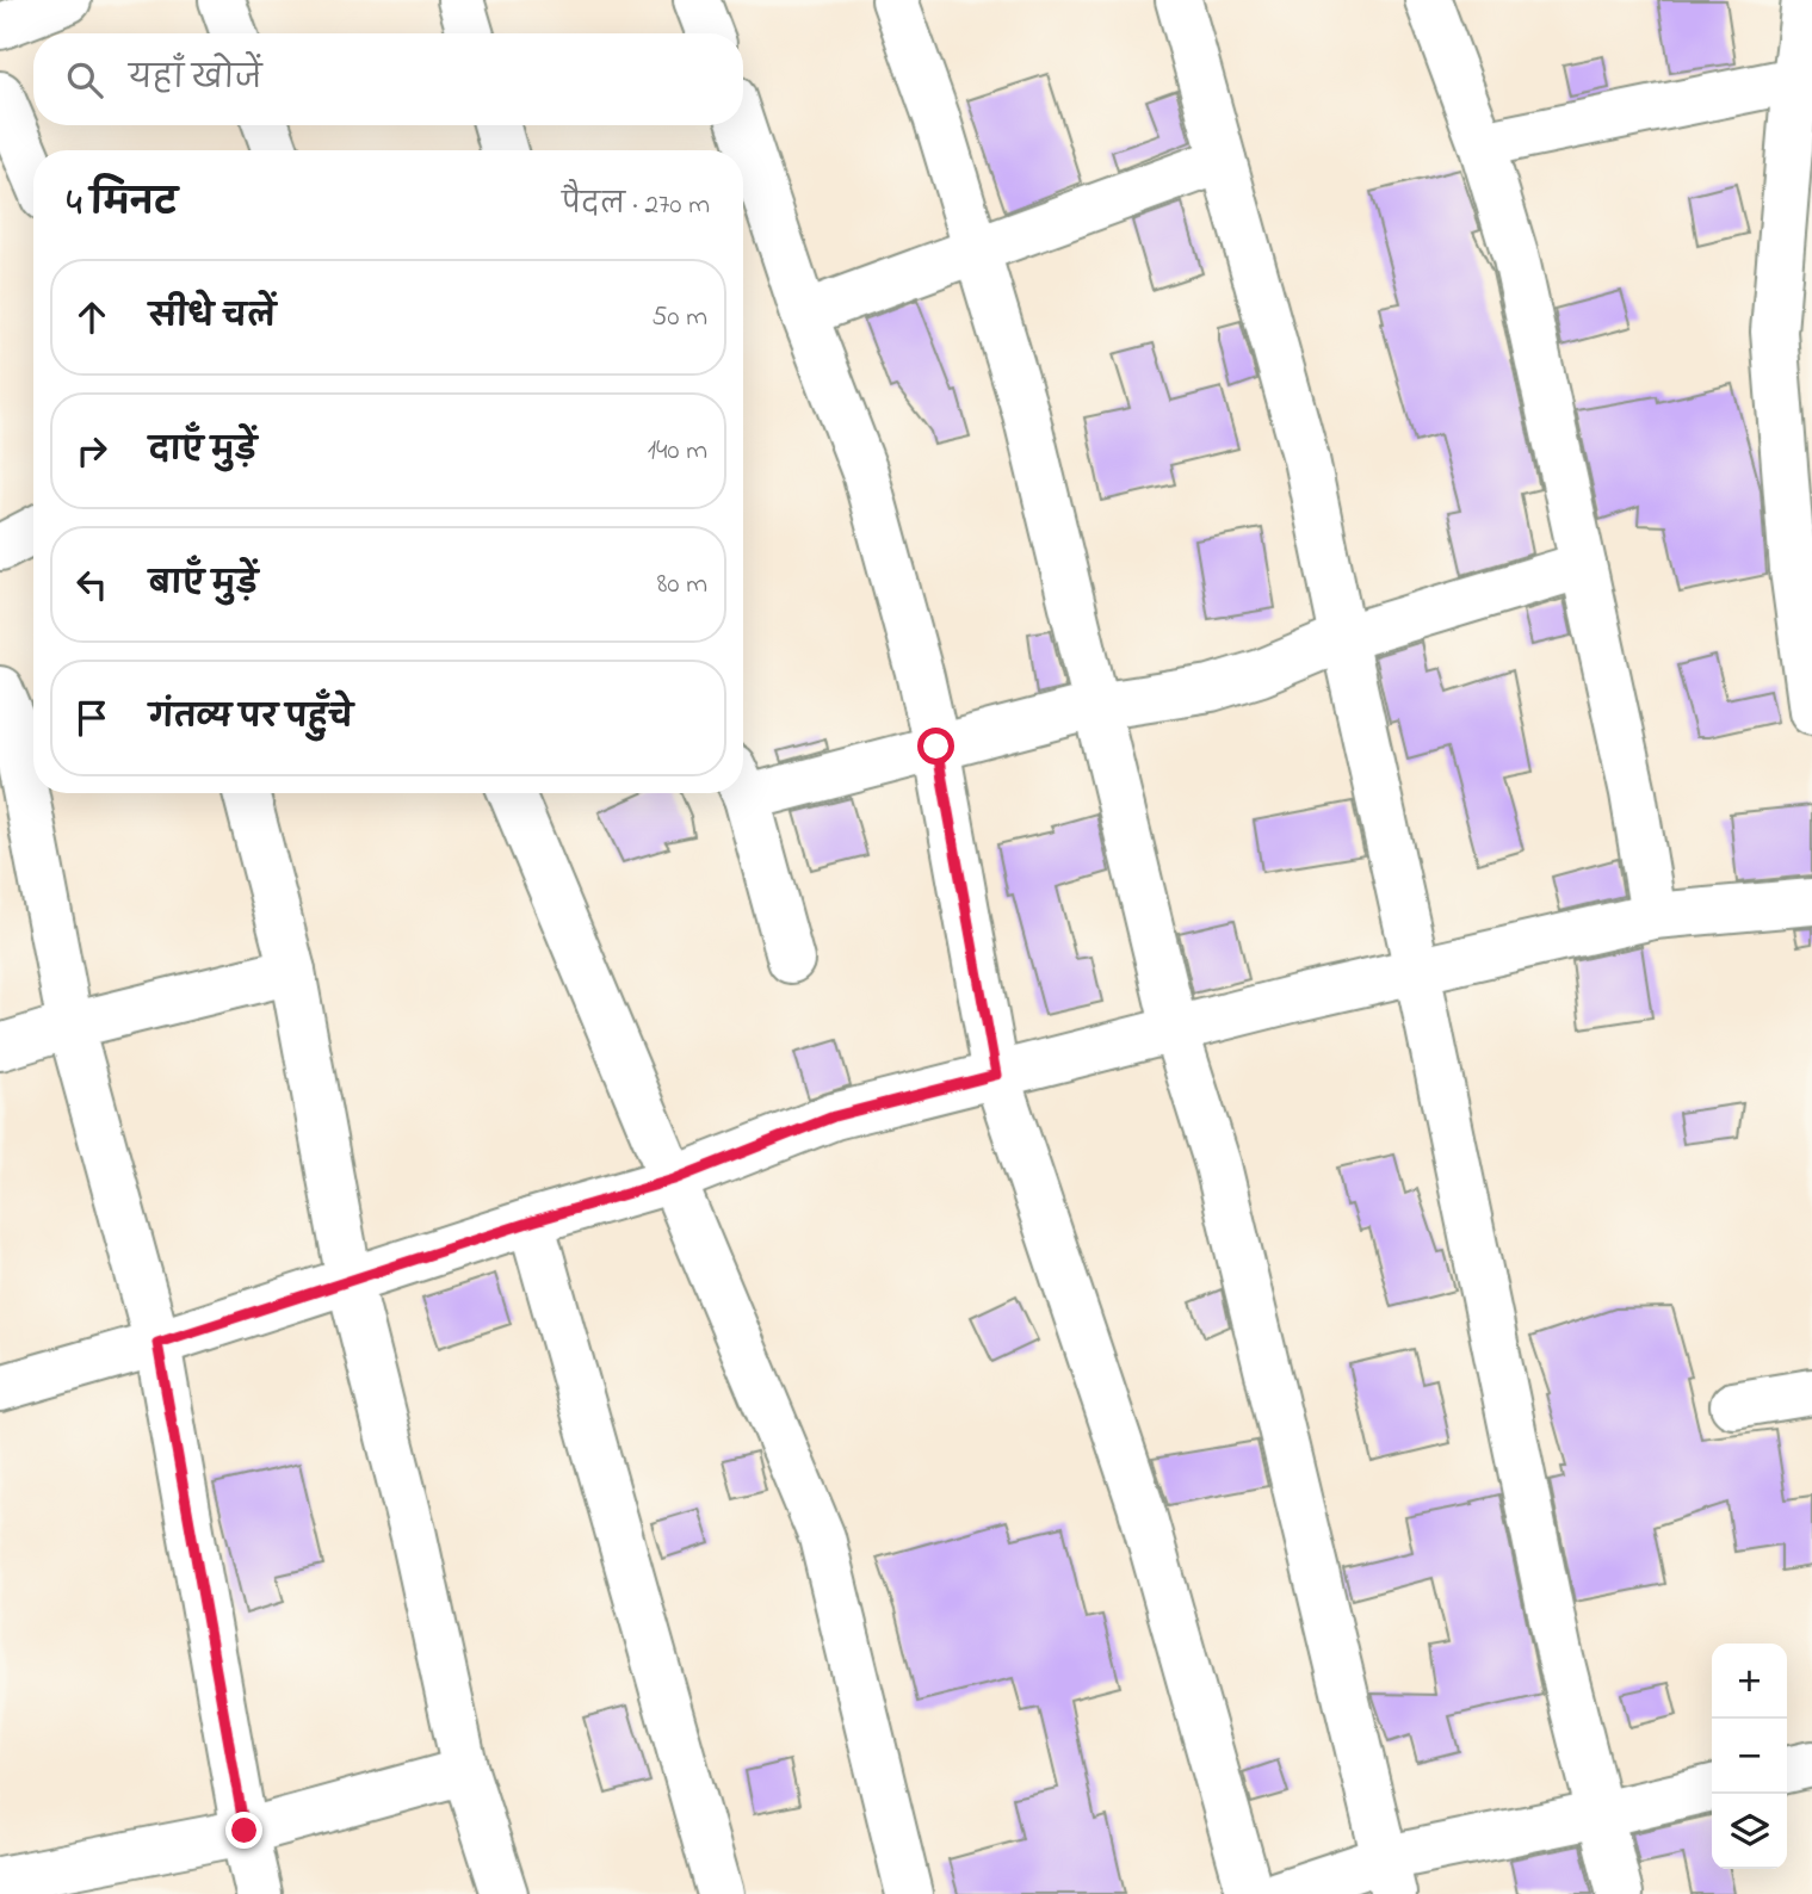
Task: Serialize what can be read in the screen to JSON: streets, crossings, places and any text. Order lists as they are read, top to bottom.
{
  "page": {
    "search": "यहाँ खोजें",
    "heading": ["4 मिनट", "पैदल · 270 m"],
    "list": [
      ["सीधे चलें", "50 m"],
      ["दाएँ मुड़ें", "140 m"],
      ["बाएँ मुड़ें", "80 m"],
      "गंतव्य पर पहुँचे"
    ],
    "map_buttons": ["+", "−"]
  }
}
